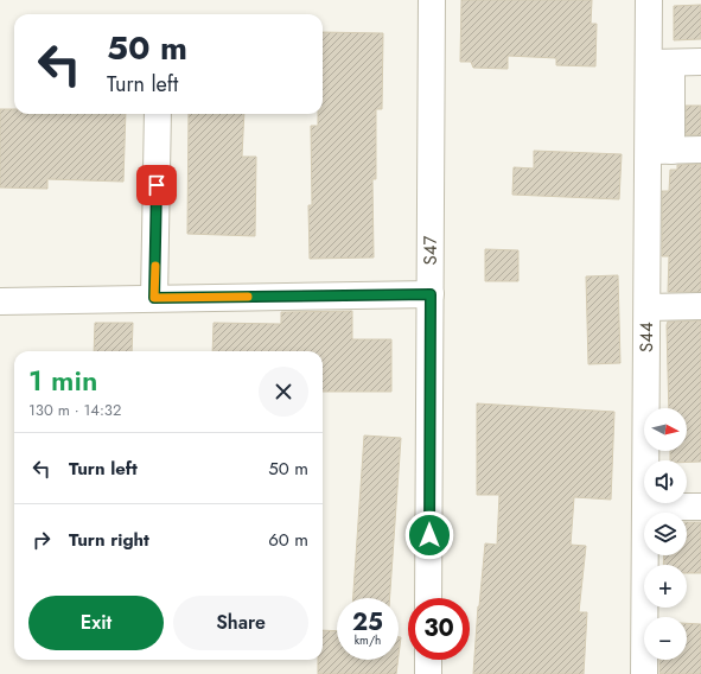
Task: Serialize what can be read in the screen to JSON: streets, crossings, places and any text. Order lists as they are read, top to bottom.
{
  "streets": {
    "street": ["S47", "S44"]
  },
  "north": "right",
  "page": {
    "turn": ["50 m", "Turn left"],
    "heading": ["1 min", "130 m · 14:32"],
    "map_buttons": ["+", "−"],
    "list": [
      {
        "name": "Turn left",
        "value": "50 m"
      },
      {
        "name": "Turn right",
        "value": "60 m"
      }
    ],
    "buttons": ["Exit", "Share"],
    "speed": "25 km/h",
    "limit": "30"
  }
}
